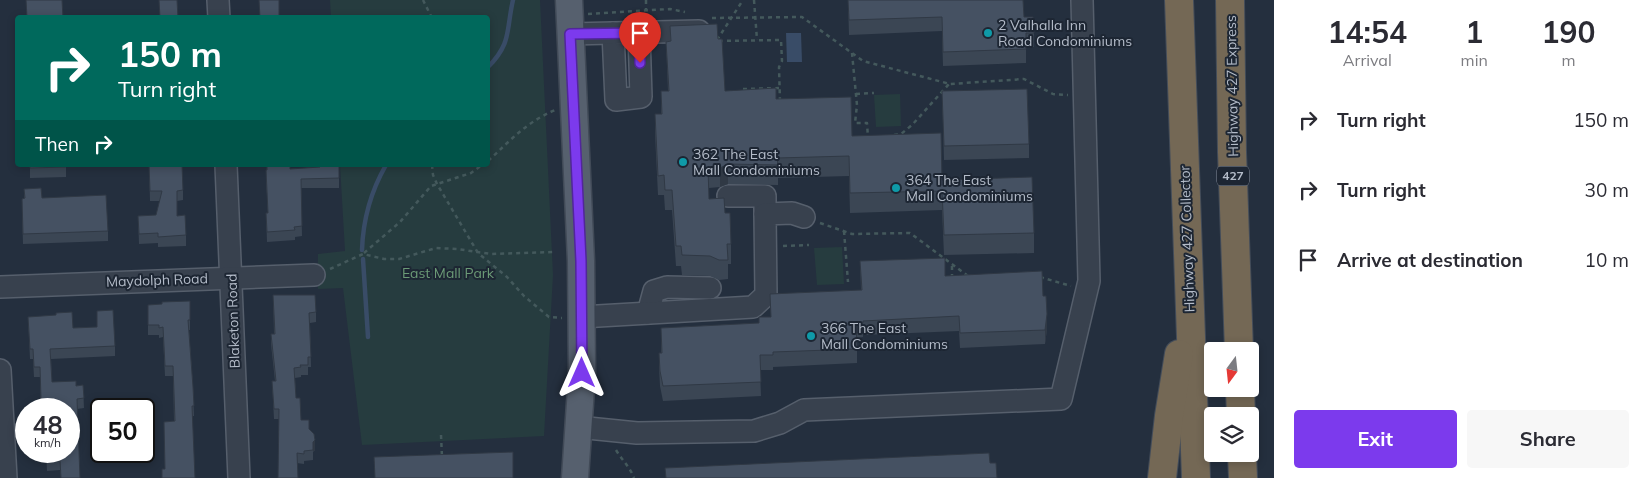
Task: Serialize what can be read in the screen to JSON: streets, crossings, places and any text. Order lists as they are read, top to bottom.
{
  "streets": {
    "highway": ["Highway 427 Express", "427", "Highway 427 Collector"],
    "street": ["Maydolph Road", "Blaketon Road"]
  },
  "crossings": [
    ["Maydolph Road", "Blaketon Road"]
  ],
  "parks": ["East Mall Park"],
  "places": [
    "2 Valhalla Inn Road Condominiums",
    "362 The East Mall Condominiums",
    "364 The East Mall Condominiums",
    "366 The East Mall Condominiums"
  ],
  "north": "bottom",
  "page": {
    "eta": [
      "14:54",
      "Arrival",
      "1",
      "min",
      "190",
      "m"
    ],
    "turn": ["150 m", "Turn right"],
    "list": [
      {
        "name": "Turn right",
        "value": "150 m"
      },
      {
        "name": "Turn right",
        "value": "30 m"
      },
      {
        "name": "Arrive at destination",
        "value": "10 m"
      }
    ],
    "then": "Then",
    "speed": "48 km/h",
    "limit": "50",
    "buttons": ["Exit", "Share"]
  }
}
